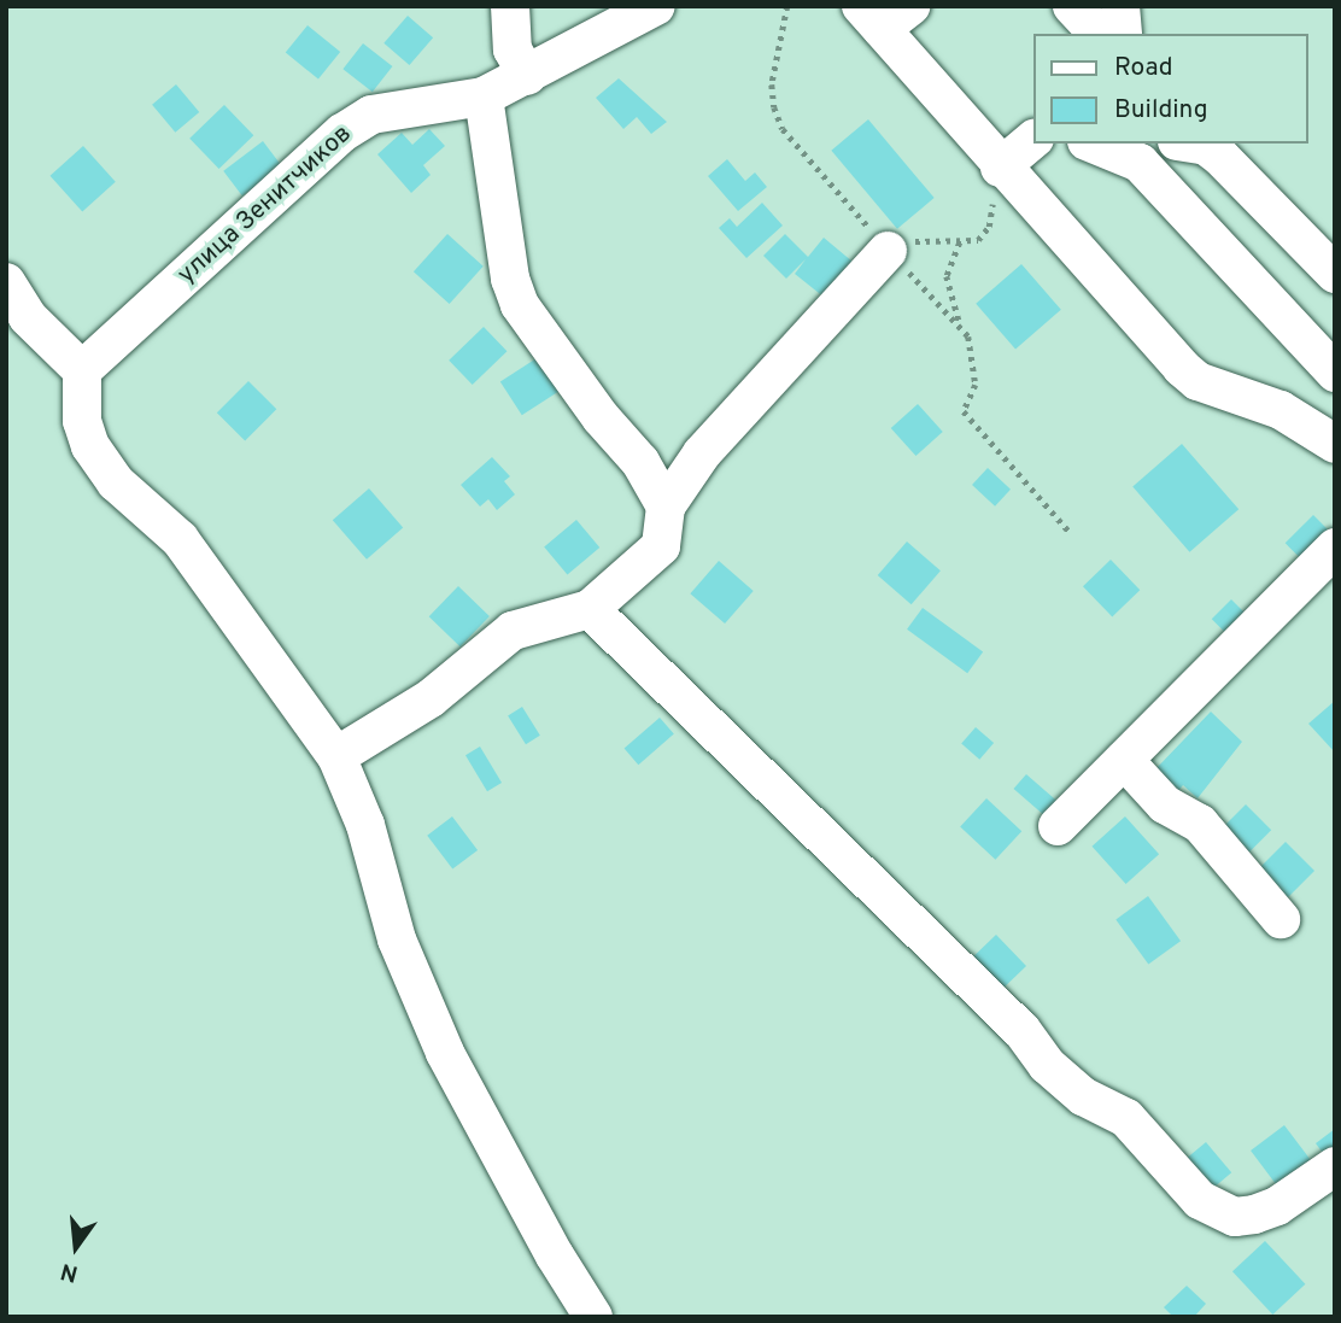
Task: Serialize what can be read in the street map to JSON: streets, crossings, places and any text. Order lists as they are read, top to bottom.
{
  "streets": {
    "street": ["улица Зенитчиков"]
  },
  "legend": ["Road", "Building"],
  "north": "bottom"
}
